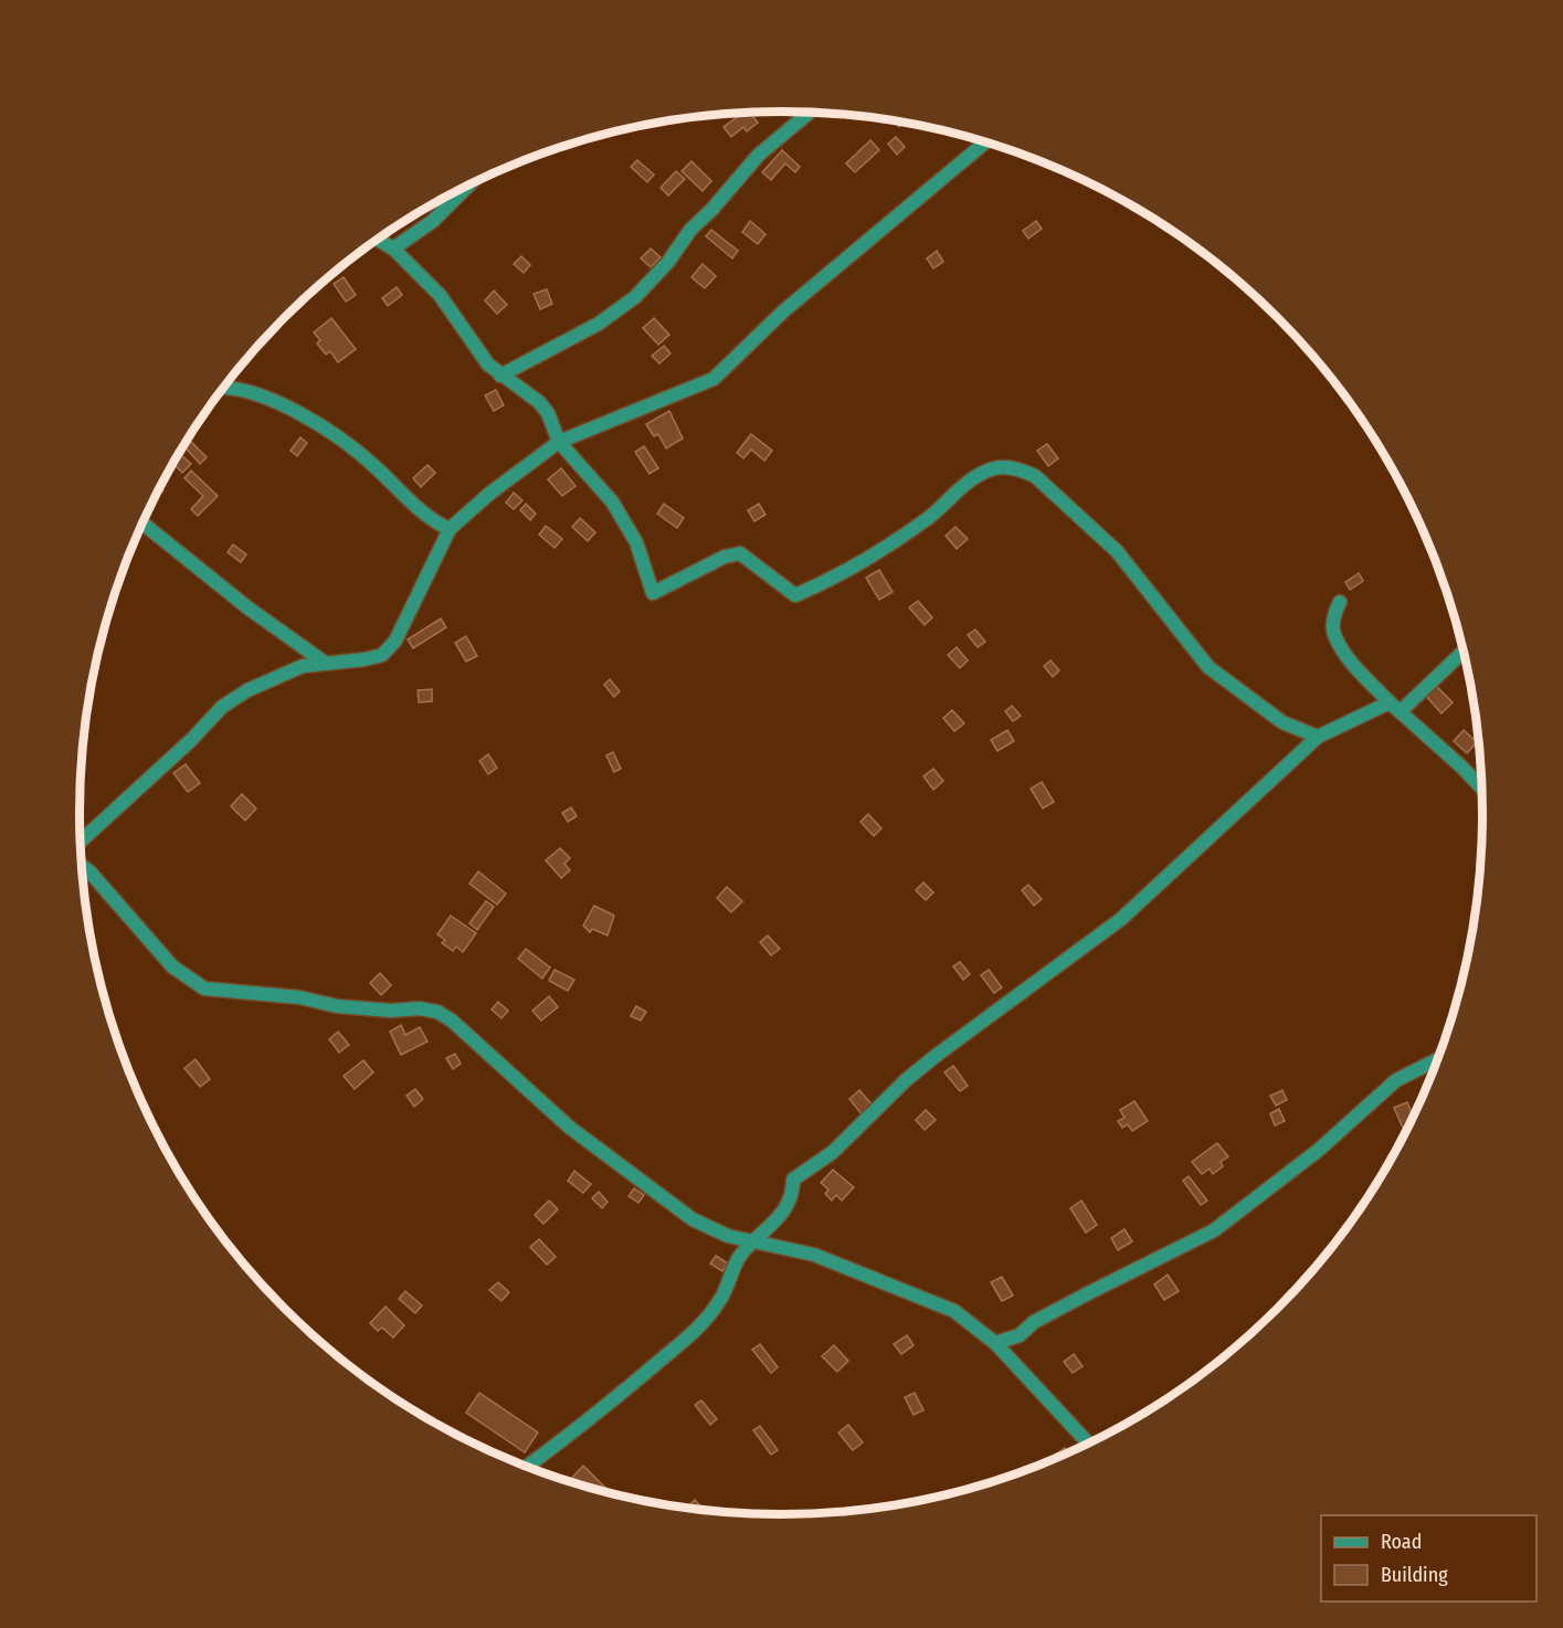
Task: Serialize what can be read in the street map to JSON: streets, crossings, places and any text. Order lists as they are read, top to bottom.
{
  "legend": ["Road", "Building"]
}
